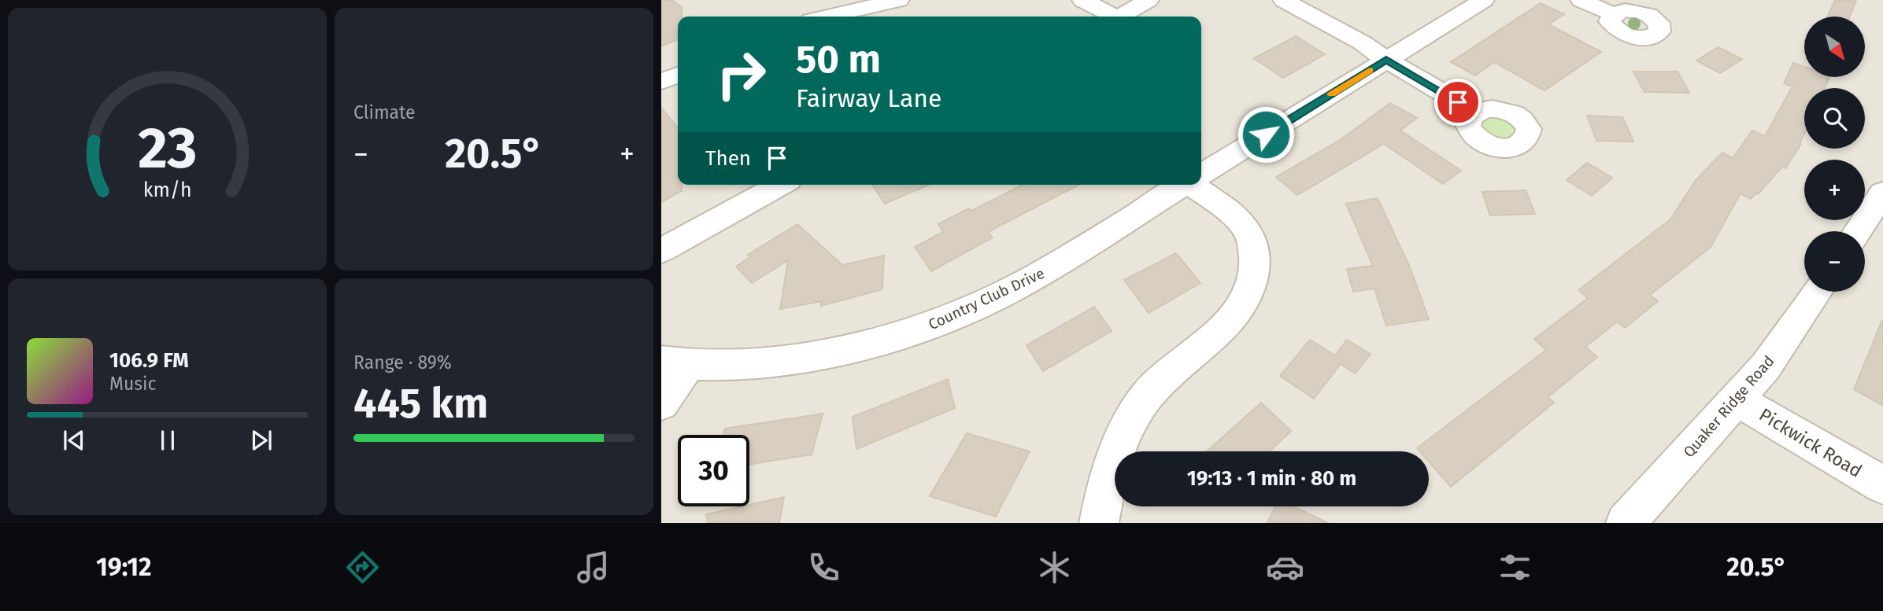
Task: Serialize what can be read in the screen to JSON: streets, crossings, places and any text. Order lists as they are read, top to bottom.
{
  "streets": {
    "street": ["Country Club Drive", "Quaker Ridge Road", "Pickwick Road"]
  },
  "crossings": [
    ["Quaker Ridge Road", "Pickwick Road"]
  ],
  "north": "bottom right",
  "page": {
    "tile": [
      "Climate",
      ["Range · 89%", "445 km"]
    ],
    "map_buttons": ["+", "−"],
    "turn": ["50 m", "Fairway Lane"],
    "heat": ["−", "20.5°", "+"],
    "then": "Then",
    "song": ["106.9 FM", "Music"],
    "limit": "30",
    "trip": "19:13 · 1 min · 80 m",
    "tabs": ["19:12", "20.5°"],
    "gauge": ["23", "km/h"]
  }
}
